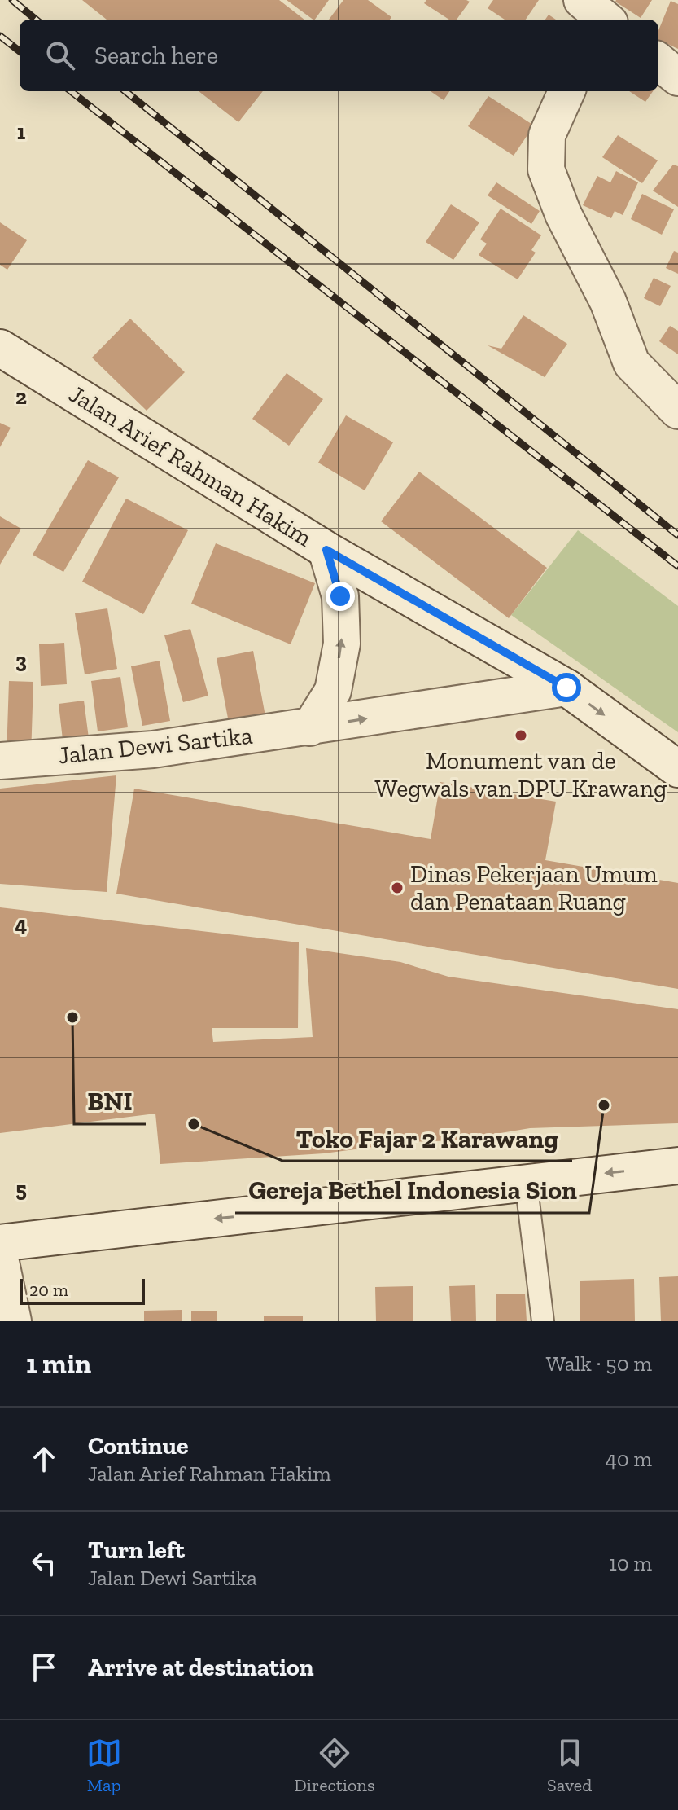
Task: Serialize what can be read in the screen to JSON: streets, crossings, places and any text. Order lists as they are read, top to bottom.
{
  "streets": {
    "main road": ["Jalan Arief Rahman Hakim", "Jalan Dewi Sartika"]
  },
  "crossings": [
    ["Jalan Arief Rahman Hakim", "Jalan Dewi Sartika"]
  ],
  "one_way": ["Jalan Dewi Sartika"],
  "places": [
    "Monument van de Wegwals van DPU Krawang",
    "Dinas Pekerjaan Umum dan Penataan Ruang",
    "BNI",
    "Gereja Bethel Indonesia Sion",
    "Toko Fajar 2 Karawang"
  ],
  "scale_bar": "20 m",
  "page": {
    "search": "Search here",
    "scale": "20 m",
    "heading": ["1 min", "Walk · 50 m"],
    "list": [
      ["Continue", "Jalan Arief Rahman Hakim", "40 m"],
      ["Turn left", "Jalan Dewi Sartika", "10 m"],
      "Arrive at destination"
    ],
    "nav": ["Map", "Directions", "Saved"]
  },
  "grid": {
    "rows": [
      "1",
      "2",
      "3",
      "4",
      "5"
    ]
  }
}
